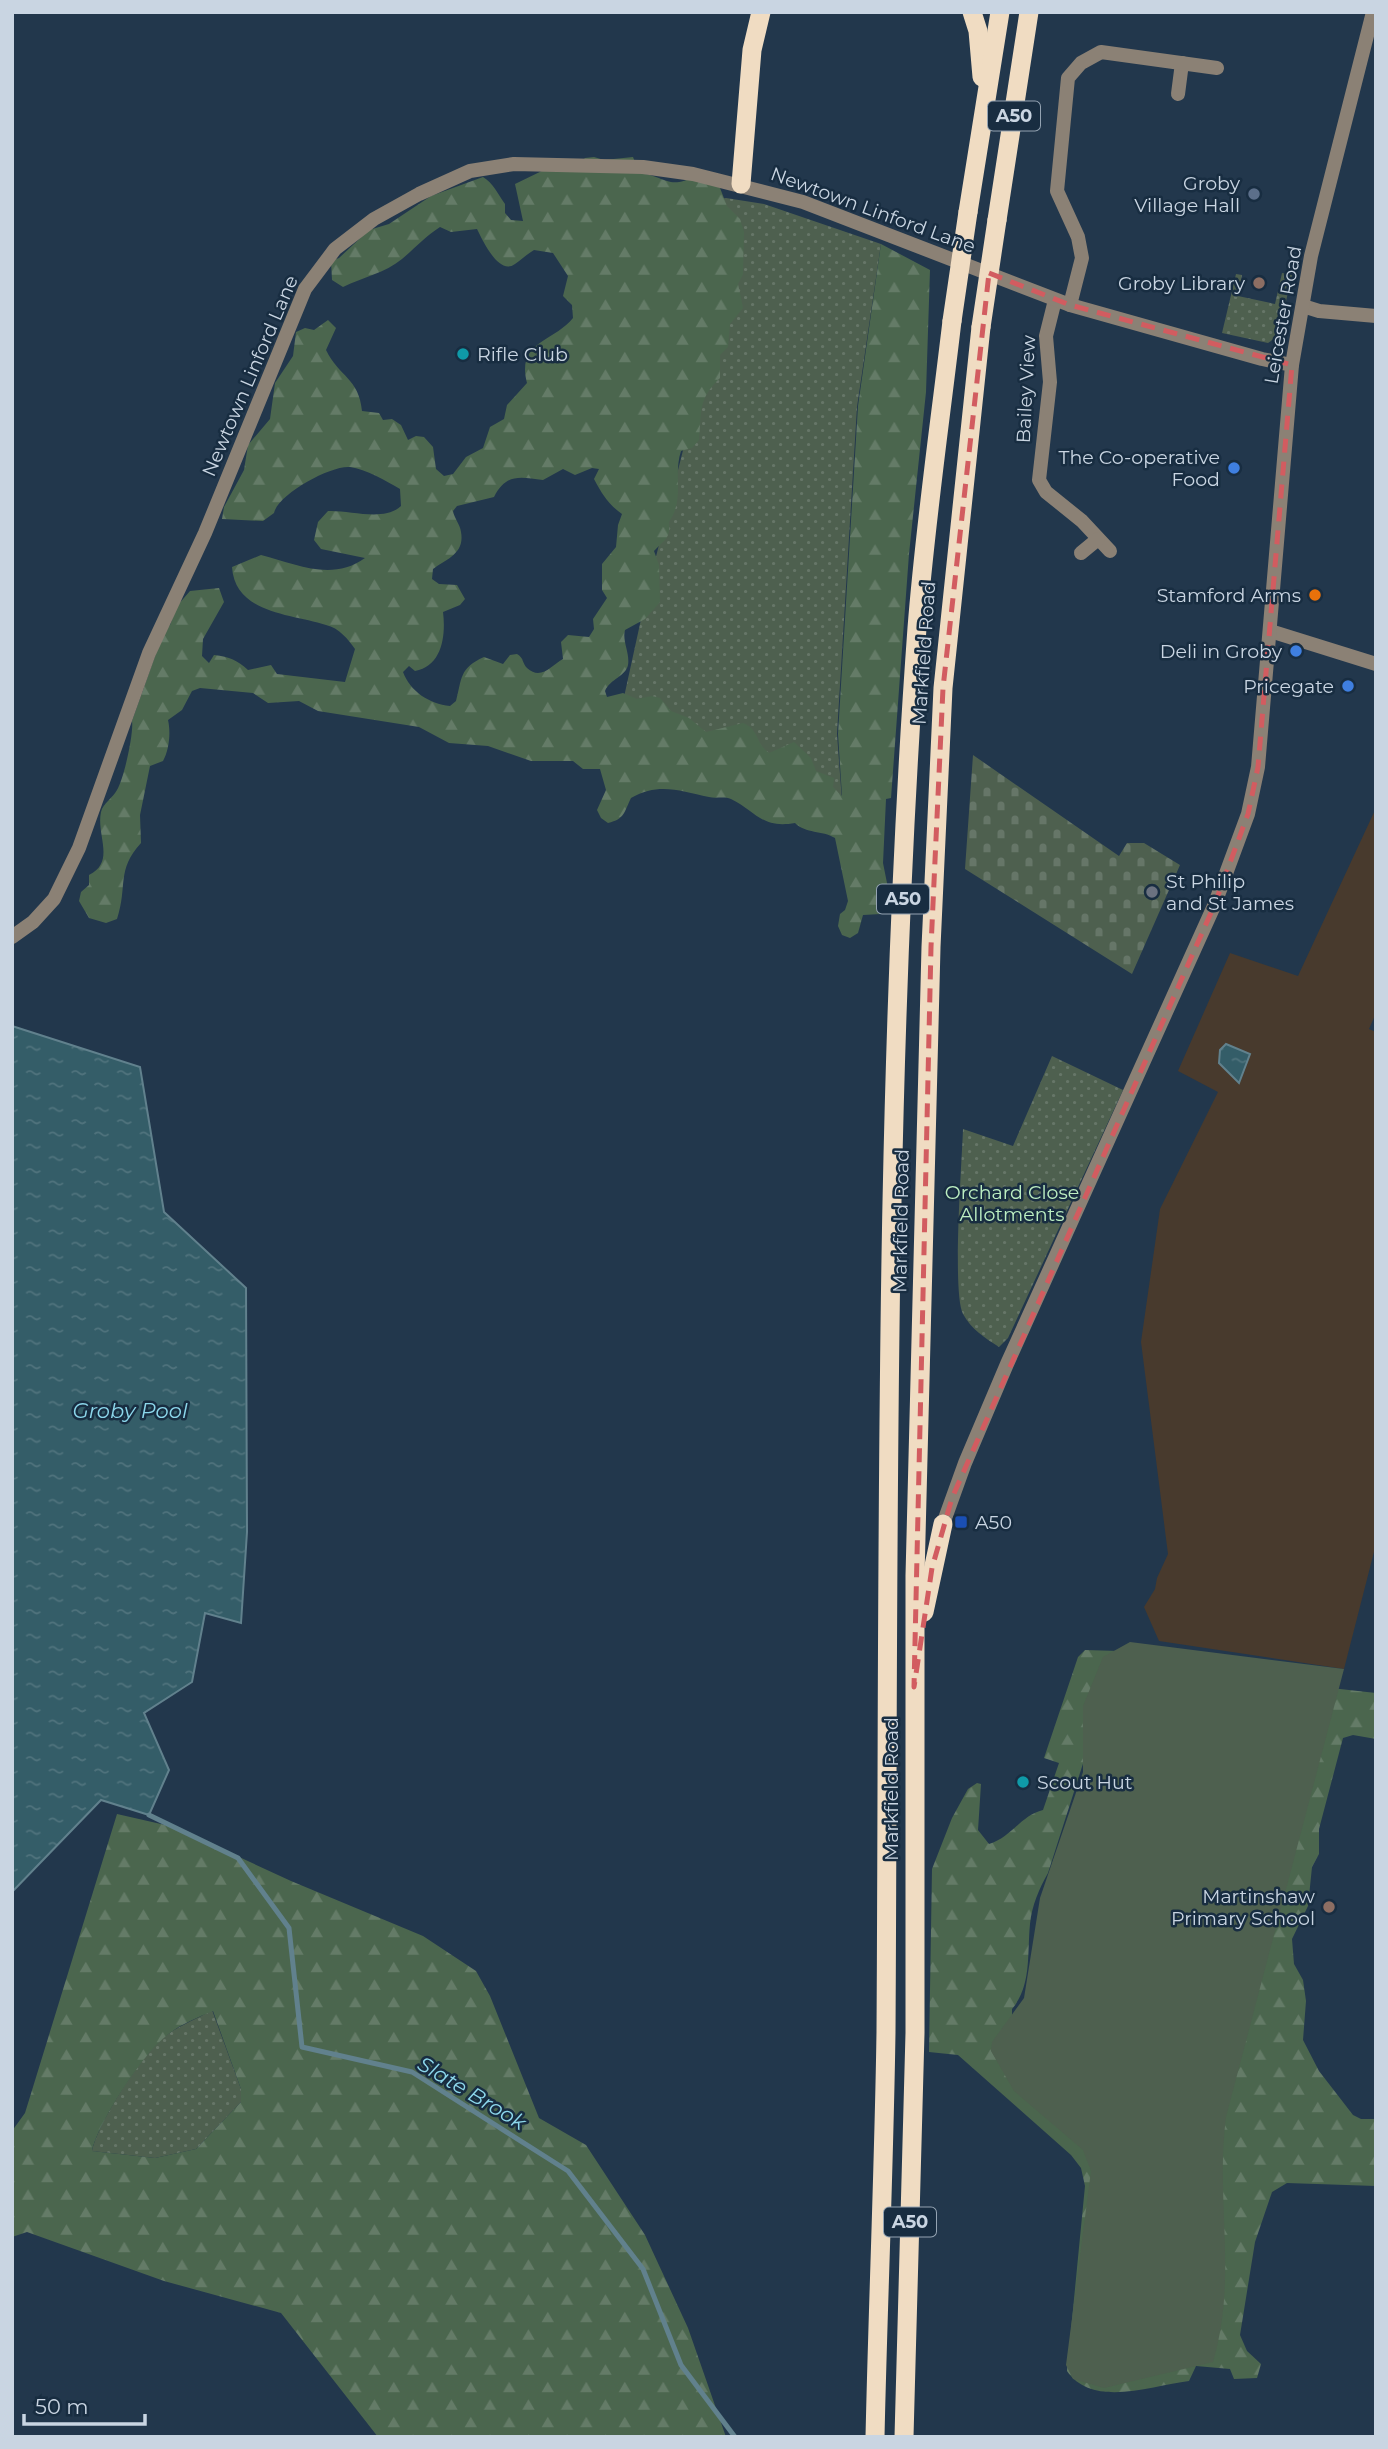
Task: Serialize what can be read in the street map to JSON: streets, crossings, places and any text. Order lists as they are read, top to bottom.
{
  "streets": {
    "highway": ["A50", "Markfield Road"],
    "street": ["Newtown Linford Lane", "Leicester Road", "Bailey View"]
  },
  "crossings": [
    ["Newtown Linford Lane", "Leicester Road"],
    ["Newtown Linford Lane", "Bailey View"]
  ],
  "water": ["Groby Pool", "Slate Brook"],
  "parks": ["Orchard Close Allotments"],
  "places": {
    "other": [
      "Groby Village Hall",
      "Groby Library",
      "Rifle Club",
      "The Co-operative Food",
      "Stamford Arms",
      "Deli in Groby",
      "Pricegate",
      "St Philip and St James",
      "Scout Hut",
      "Martinshaw Primary School"
    ],
    "transit": ["A50"]
  },
  "scale_bar": "50 m"
}
